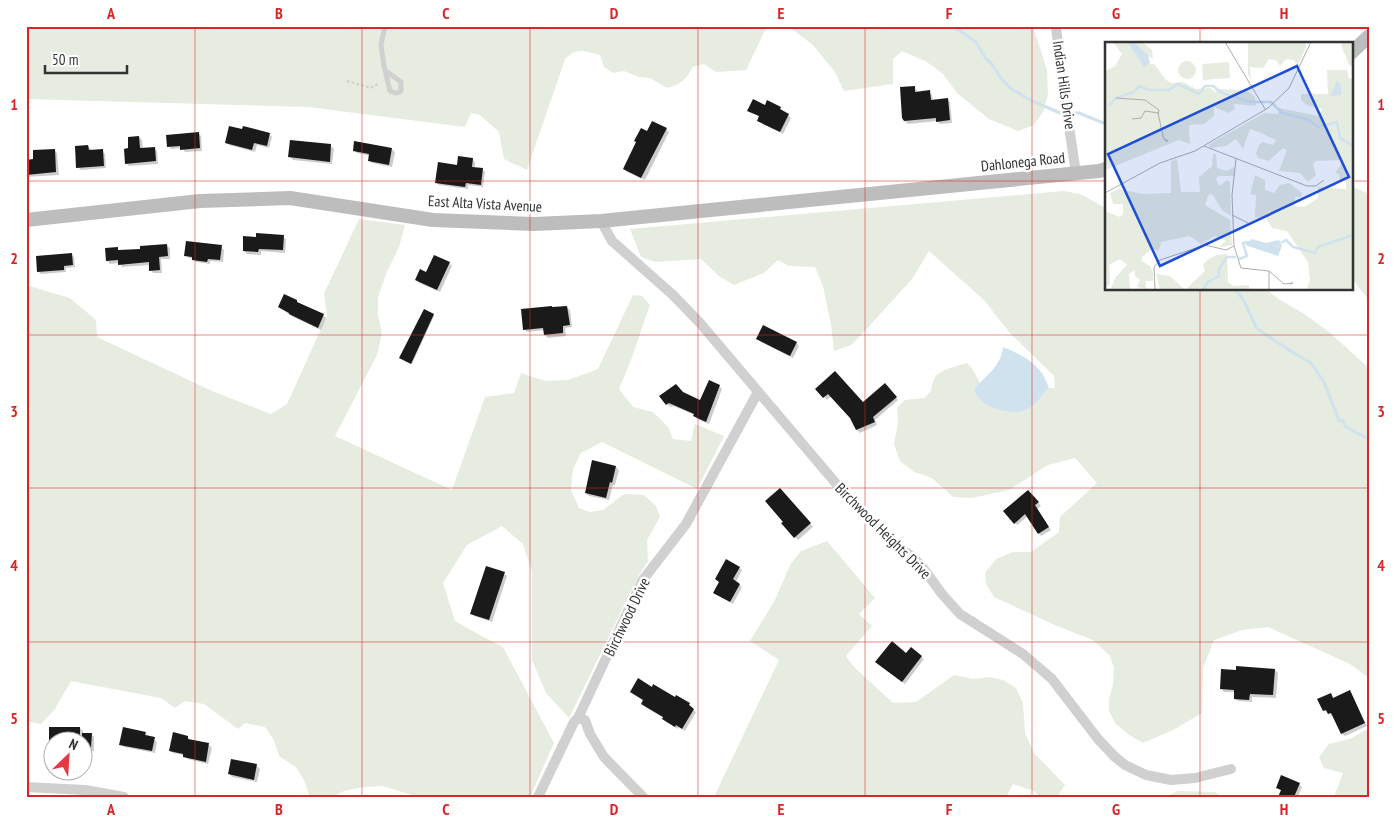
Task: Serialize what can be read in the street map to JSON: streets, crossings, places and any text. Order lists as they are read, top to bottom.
{
  "streets": {
    "main road": ["Dahlonega Road", "East Alta Vista Avenue"],
    "street": ["Indian Hills Drive", "Birchwood Heights Drive", "Birchwood Drive"]
  },
  "crossings": [
    ["Indian Hills Drive", "Dahlonega Road"],
    ["Dahlonega Road", "East Alta Vista Avenue"],
    ["East Alta Vista Avenue", "Birchwood Heights Drive"],
    ["Birchwood Heights Drive", "Birchwood Drive"]
  ],
  "scale_bar": "50 m",
  "north": "top right",
  "grid": {
    "columns": [
      "A",
      "B",
      "C",
      "D",
      "E",
      "F",
      "G",
      "H"
    ],
    "rows": [
      "1",
      "2",
      "3",
      "4",
      "5"
    ]
  }
}
